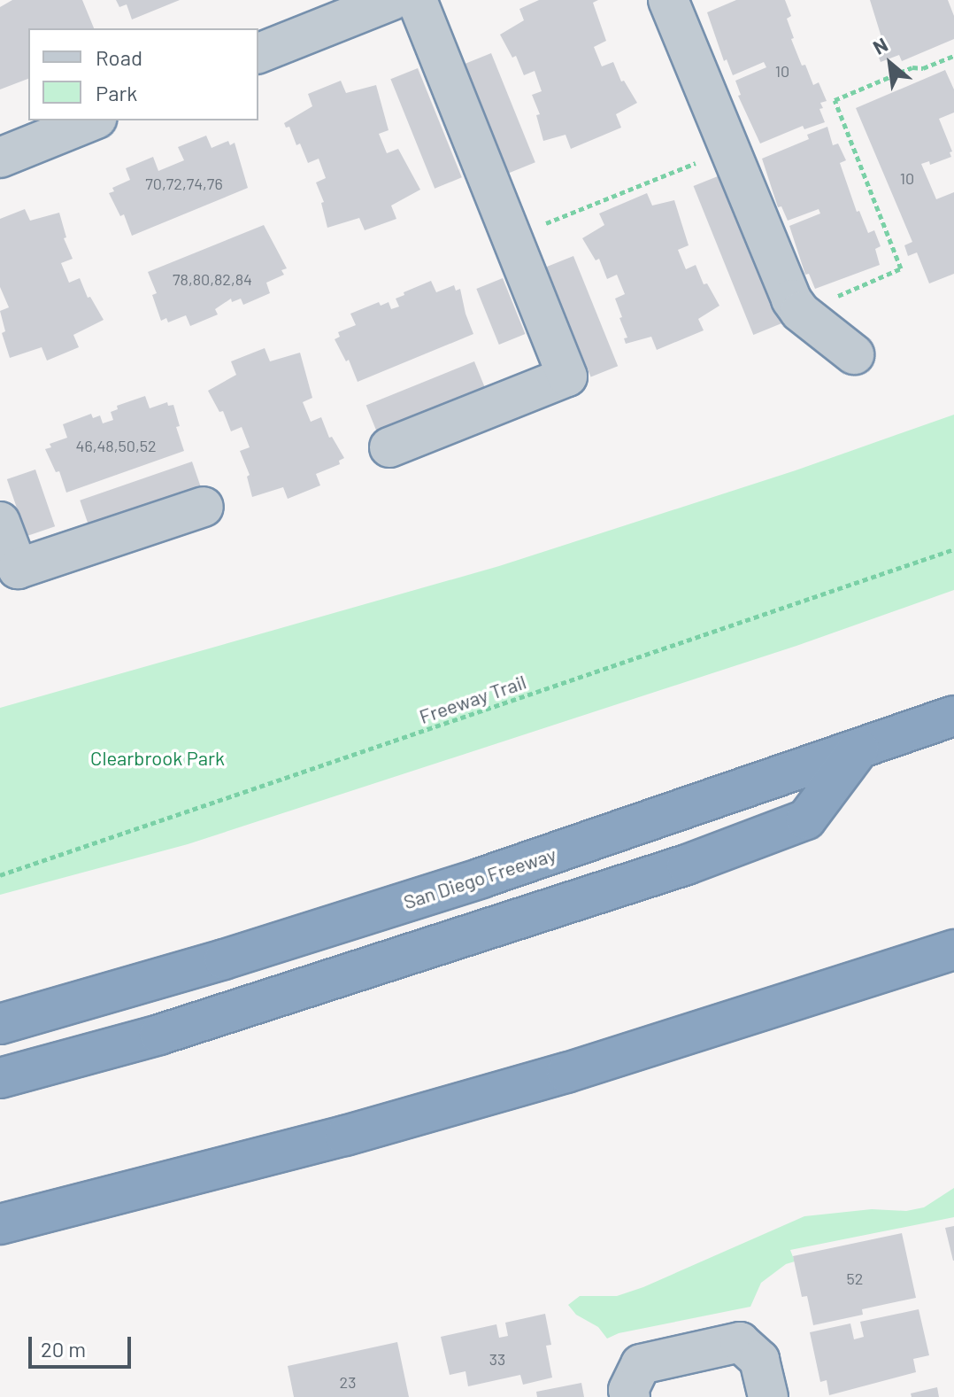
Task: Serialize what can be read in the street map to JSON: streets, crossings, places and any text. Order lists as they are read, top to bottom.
{
  "streets": {
    "highway": ["San Diego Freeway"],
    "path": ["Freeway Trail"]
  },
  "parks": ["Clearbrook Park"],
  "house_numbers": [
    "10",
    "10",
    "70,72,74,76",
    "78,80,82,84",
    "46,48,50,52",
    "52",
    "33",
    "23"
  ],
  "legend": ["Road", "Park"],
  "scale_bar": "20 m",
  "north": "top left"
}
